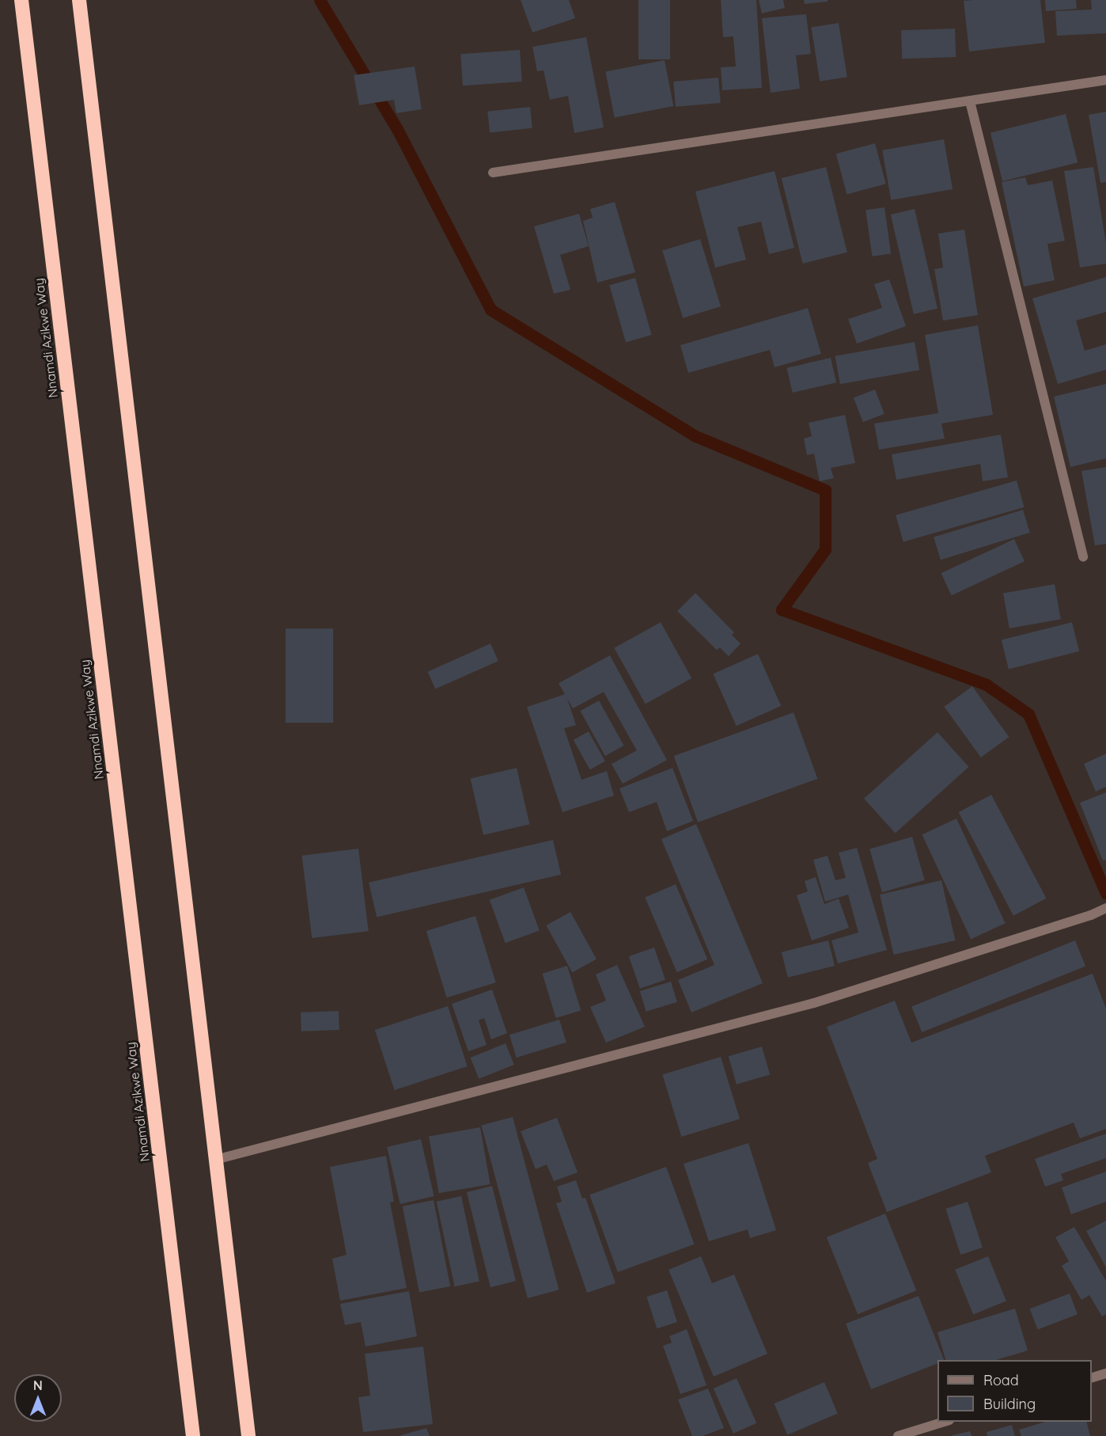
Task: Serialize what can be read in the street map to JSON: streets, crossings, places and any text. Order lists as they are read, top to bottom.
{
  "streets": {
    "highway": ["Nnamdi Azikwe Way"]
  },
  "legend": ["Road", "Building"],
  "north": "top"
}
